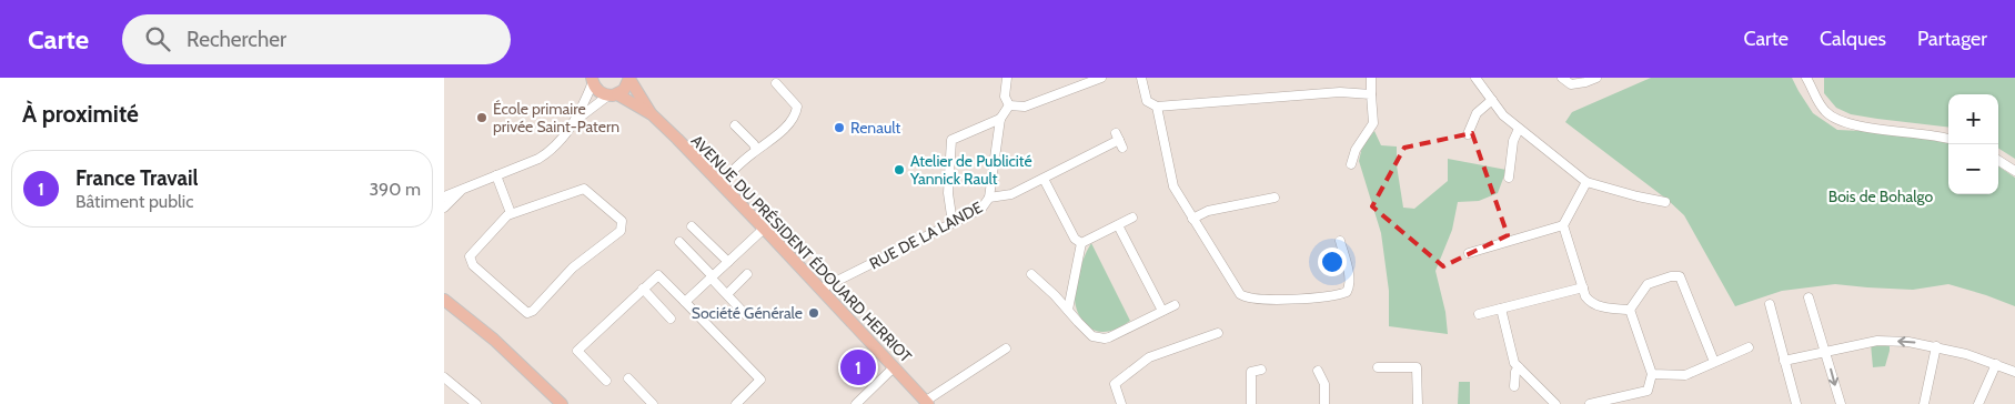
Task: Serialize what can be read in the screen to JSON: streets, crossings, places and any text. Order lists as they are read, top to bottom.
{
  "streets": {
    "main road": ["AVENUE DU PRÉSIDENT ÉDOUARD HERRIOT"],
    "street": ["RUE DE LA LANDE"]
  },
  "crossings": [
    ["RUE DE LA LANDE", "AVENUE DU PRÉSIDENT ÉDOUARD HERRIOT"]
  ],
  "parks": ["Bois de Bohalgo"],
  "places": [
    "École primaire privée Saint-Patern",
    "Renault",
    "Atelier de Publicité Yannick Rault",
    "Société Générale"
  ],
  "page": {
    "header": "Carte",
    "search": "Rechercher",
    "nav": ["Carte", "Calques", "Partager"],
    "heading": "À proximité",
    "map_buttons": ["+", "−"],
    "list": [
      {
        "mark": "1",
        "name": "France Travail",
        "note": "Bâtiment public",
        "value": "390 m"
      }
    ],
    "pins": "1"
  }
}
